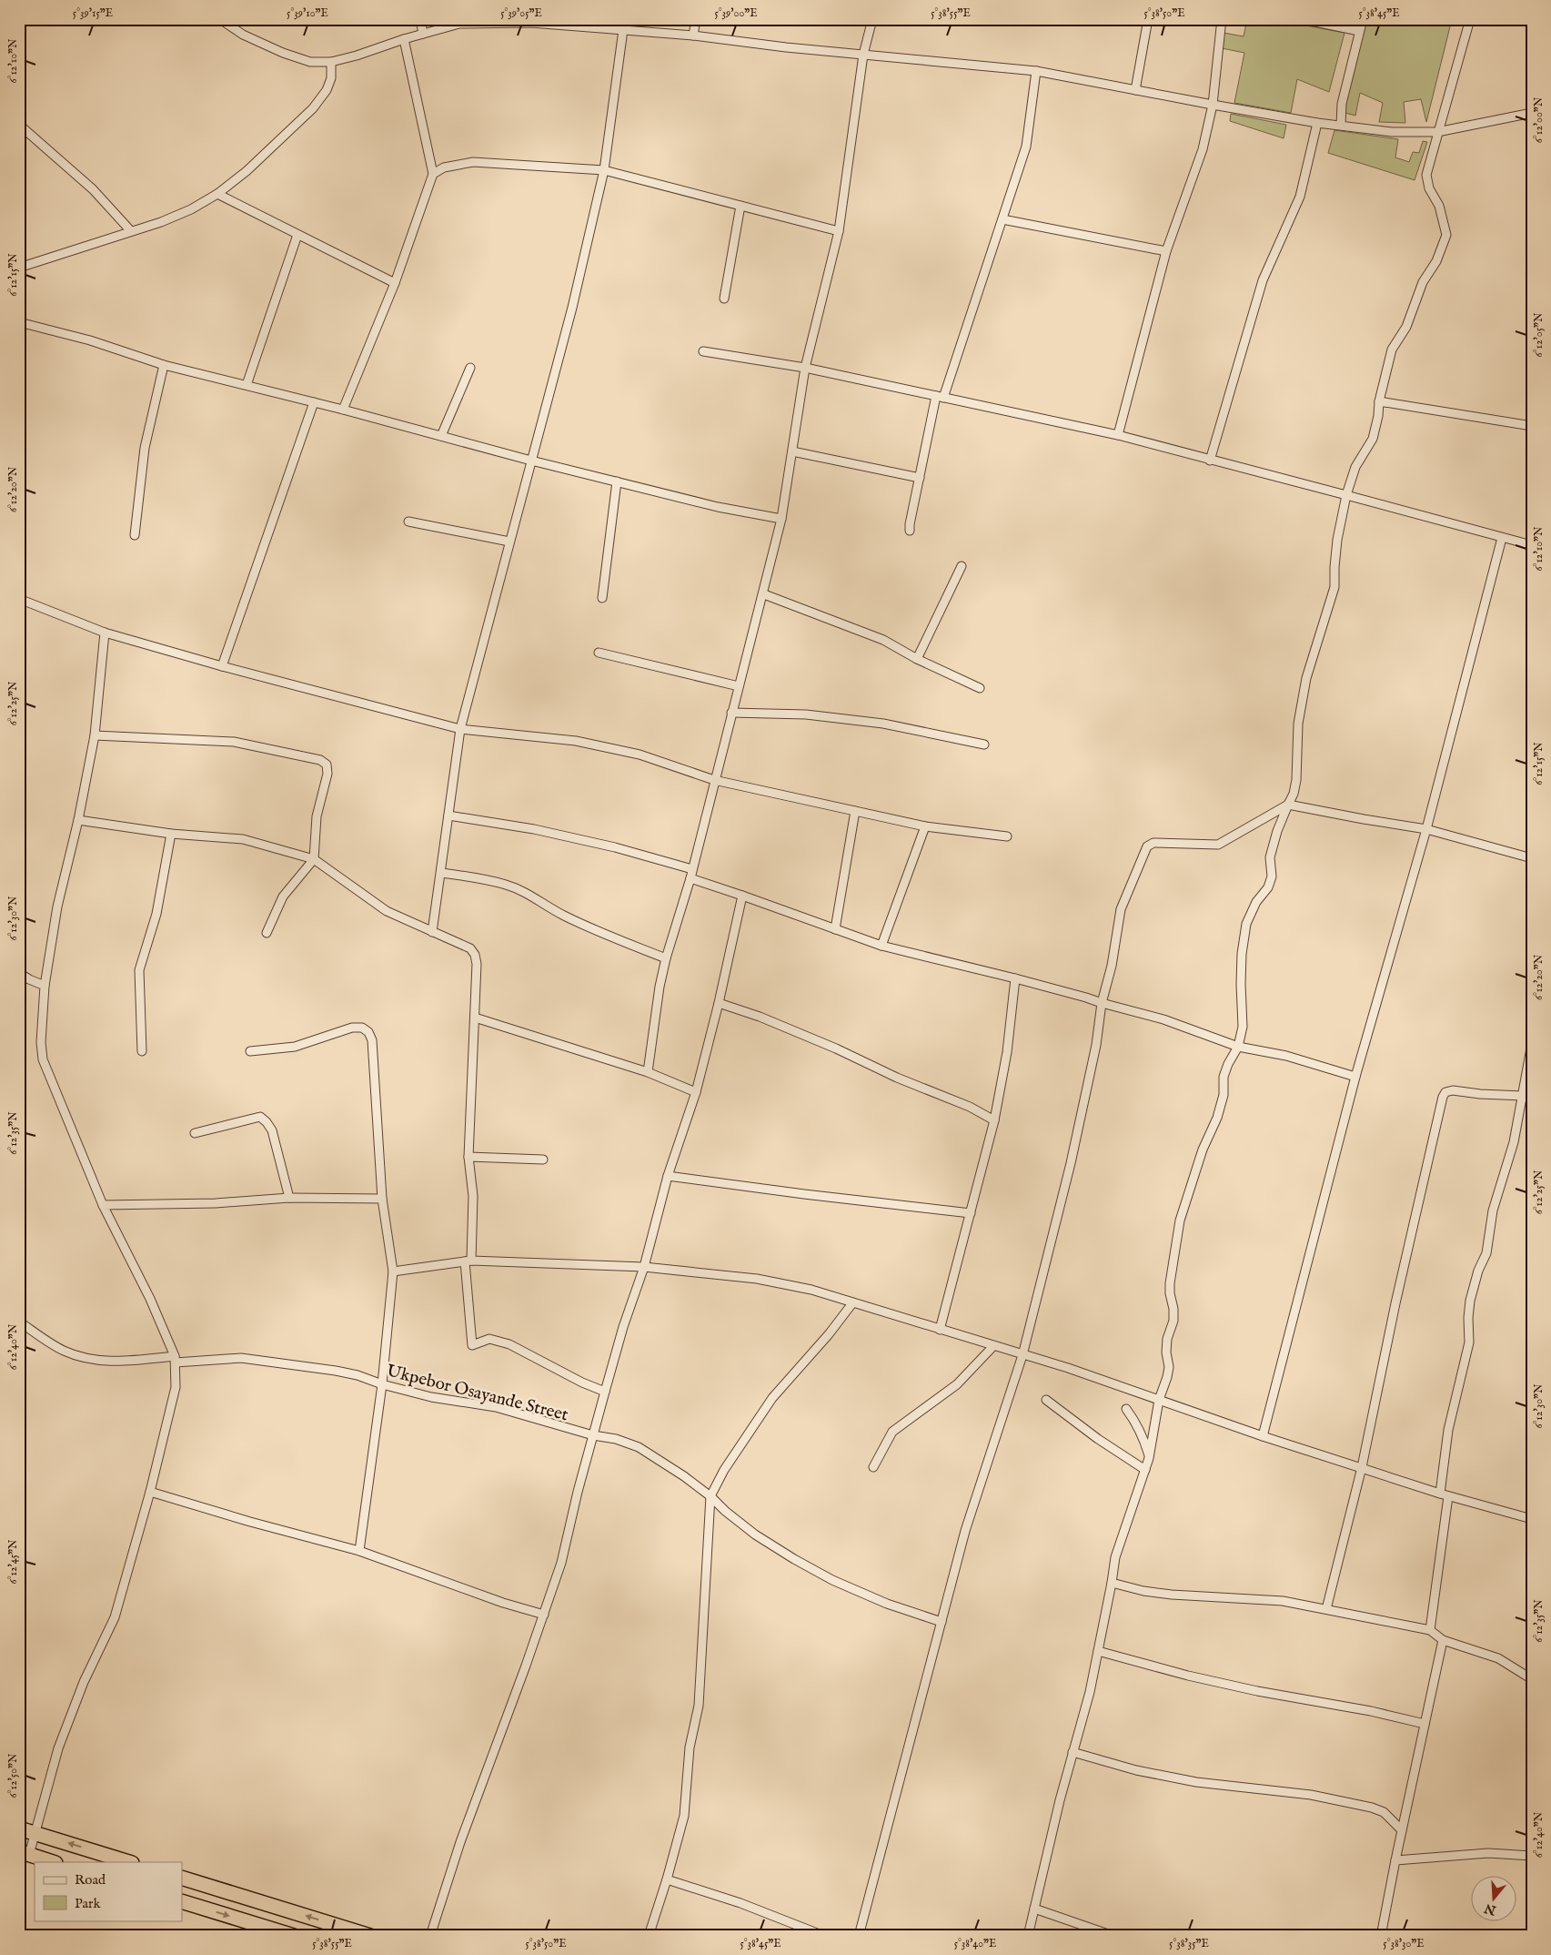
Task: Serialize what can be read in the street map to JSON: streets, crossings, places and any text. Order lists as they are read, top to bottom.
{
  "streets": {
    "street": ["Ukpebor Osayande Street"]
  },
  "legend": ["Road", "Park"],
  "north": "bottom",
  "coordinates": [
    "5°39'15\"E",
    "5°39'10\"E",
    "5°39'05\"E",
    "5°39'00\"E",
    "5°38'55\"E",
    "5°38'50\"E",
    "5°38'45\"E",
    "6°12'10\"N",
    "6°12'00\"N",
    "6°12'15\"N",
    "6°12'05\"N",
    "6°12'20\"N",
    "6°12'25\"N",
    "6°12'30\"N",
    "6°12'35\"N",
    "6°12'40\"N",
    "6°12'45\"N",
    "6°12'50\"N",
    "5°38'40\"E",
    "5°38'35\"E",
    "5°38'30\"E"
  ]
}
